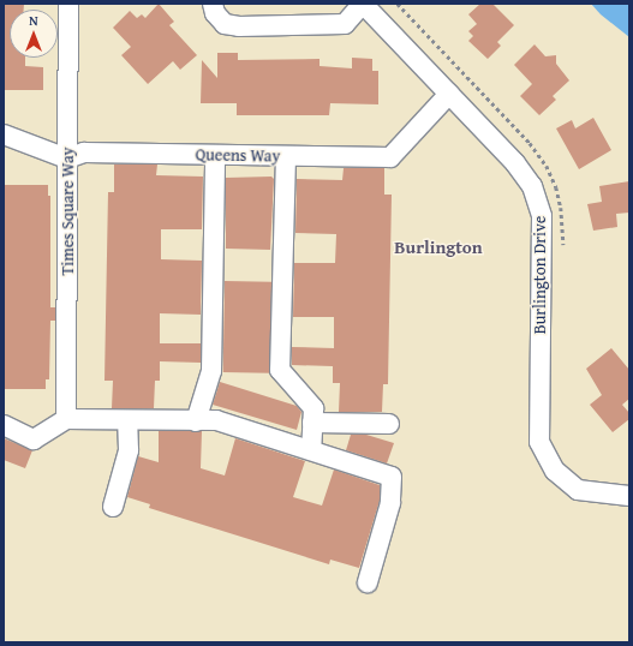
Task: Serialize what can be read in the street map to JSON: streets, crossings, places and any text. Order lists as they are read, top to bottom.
{
  "streets": {
    "street": ["Queens Way", "Times Square Way", "Burlington Drive"]
  },
  "crossings": [
    ["Queens Way", "Times Square Way"],
    ["Queens Way", "Burlington Drive"]
  ],
  "districts": ["Burlington"],
  "north": "top"
}
